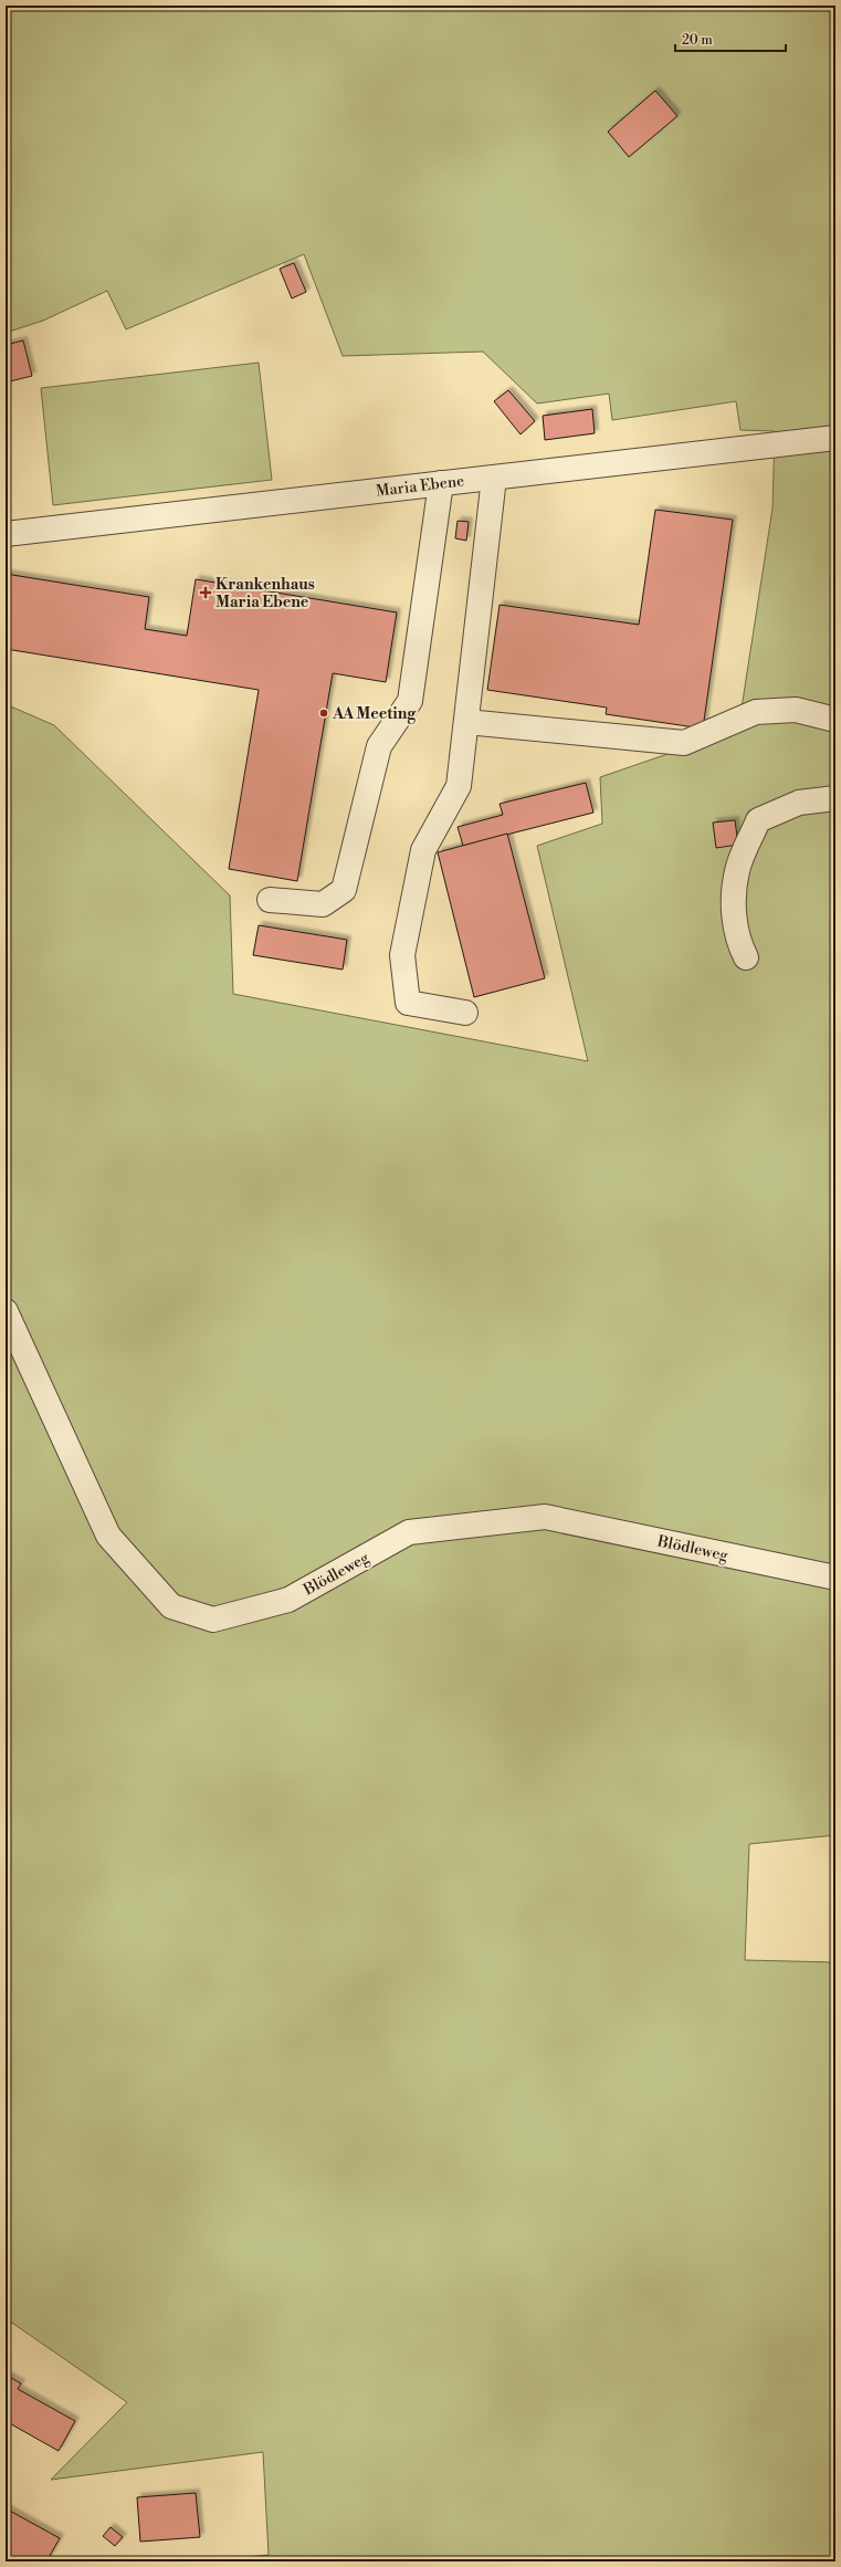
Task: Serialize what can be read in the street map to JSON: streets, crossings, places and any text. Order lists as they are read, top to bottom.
{
  "streets": {
    "street": ["Maria Ebene", "Blödleweg"]
  },
  "places": {
    "health": ["Krankenhaus Maria Ebene"],
    "other": ["AA Meeting"]
  },
  "scale_bar": "20 m"
}
